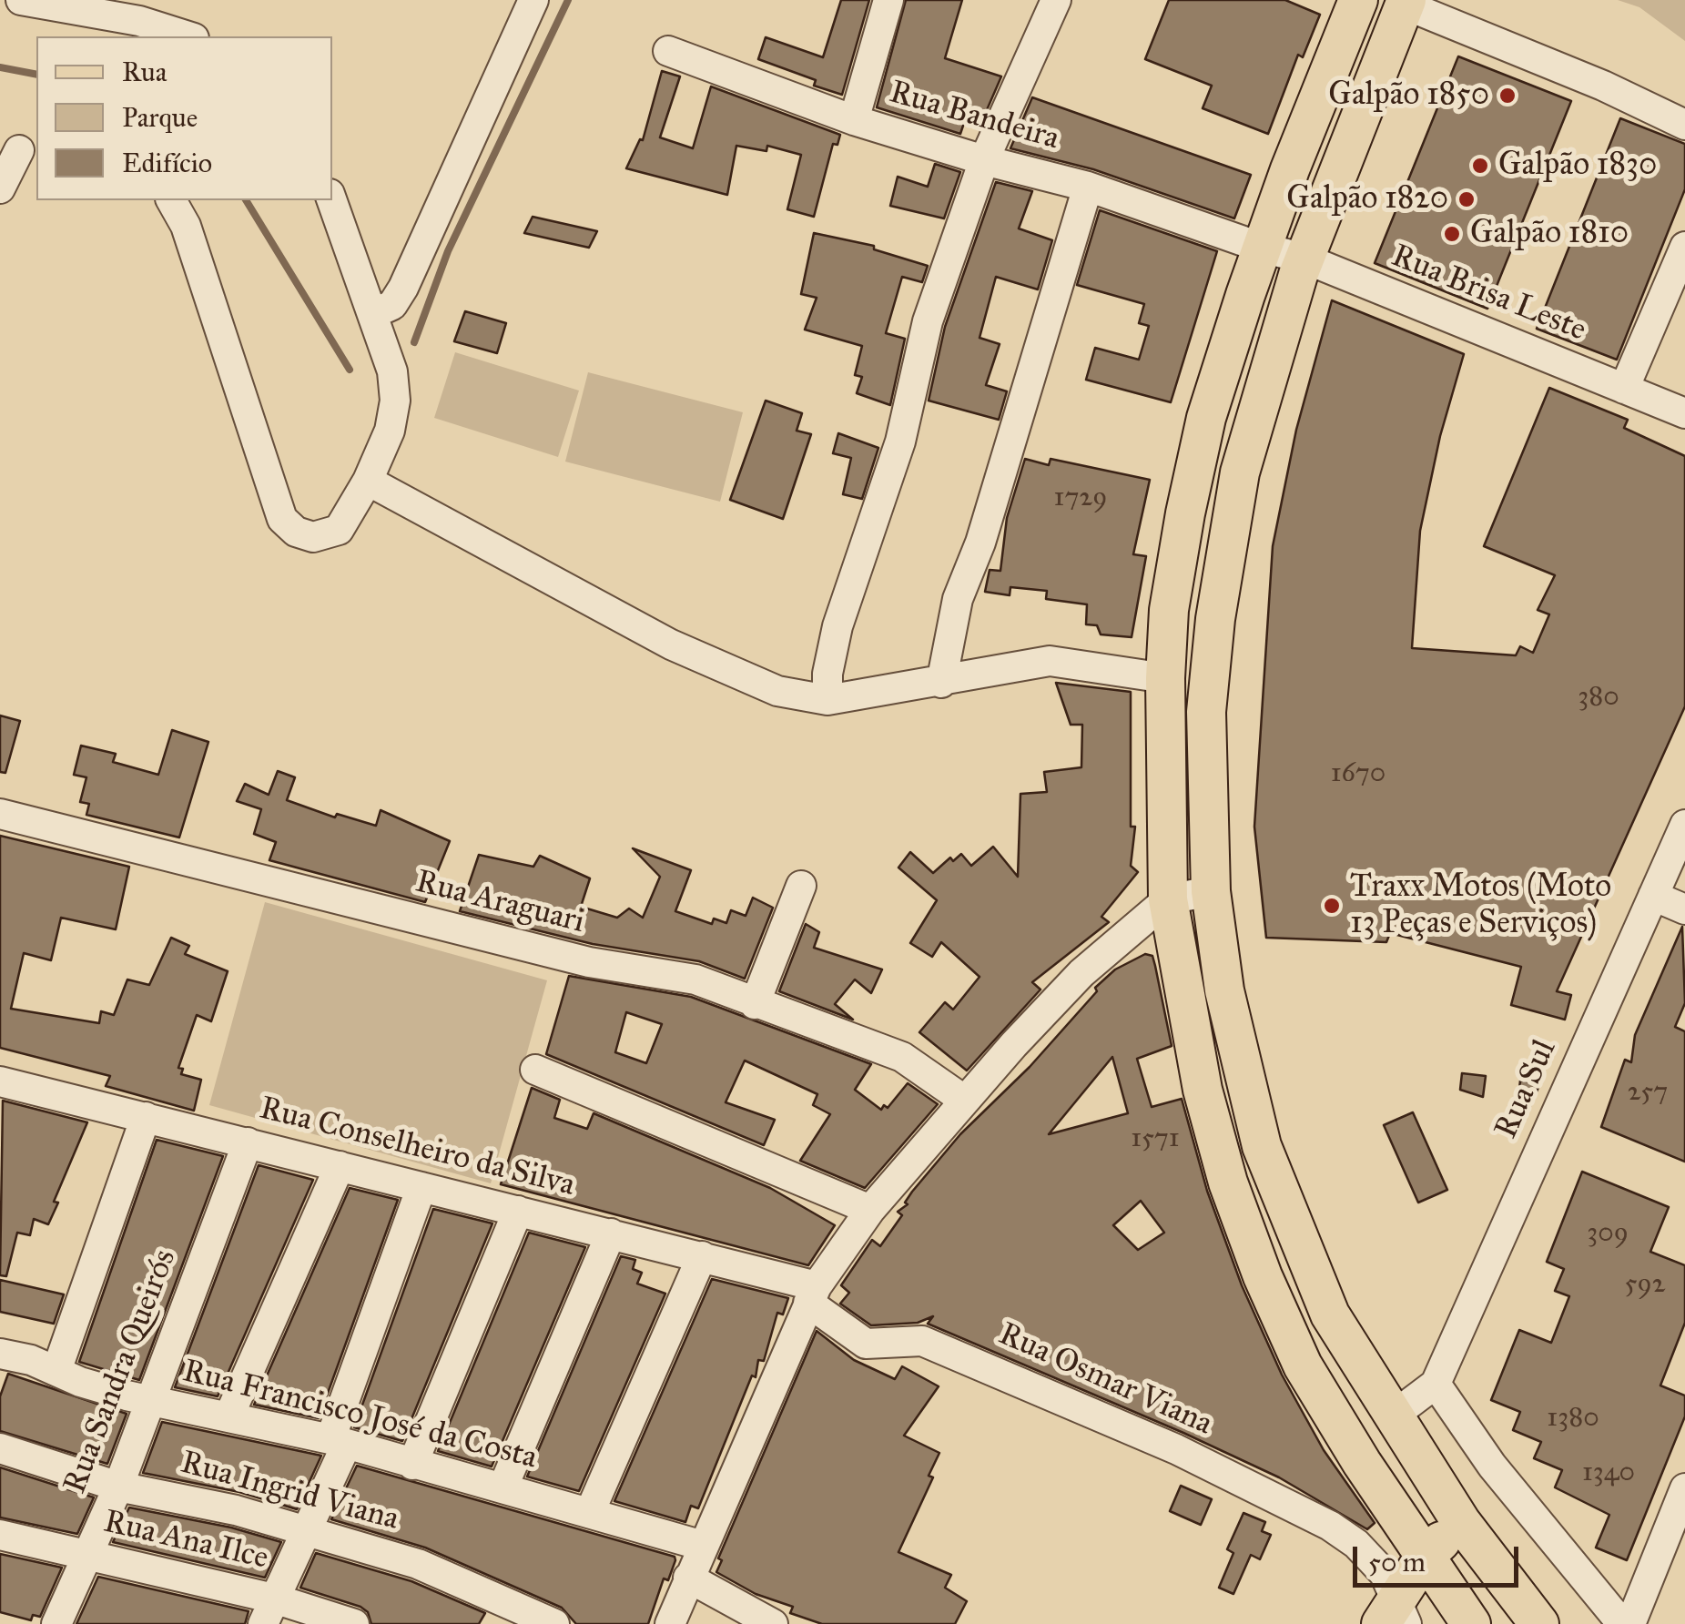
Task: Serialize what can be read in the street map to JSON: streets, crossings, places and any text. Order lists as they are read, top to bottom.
{
  "streets": {
    "street": [
      "Rua Bandeira",
      "Rua Brisa Leste",
      "Rua Araguari",
      "Rua Sul",
      "Rua Conselheiro da Silva",
      "Rua Sandra Queirós",
      "Rua Osmar Viana",
      "Rua Francisco José da Costa",
      "Rua Ingrid Viana",
      "Rua Ana Ilce"
    ]
  },
  "crossings": [
    ["Rua Bandeira", "Rua Brisa Leste"],
    ["Rua Conselheiro da Silva", "Rua Sandra Queirós"],
    ["Rua Conselheiro da Silva", "Rua Osmar Viana"],
    ["Rua Sandra Queirós", "Rua Francisco José da Costa"],
    ["Rua Sandra Queirós", "Rua Ingrid Viana"],
    ["Rua Sandra Queirós", "Rua Ana Ilce"]
  ],
  "places": [
    "Galpão 1850",
    "Galpão 1830",
    "Galpão 1820",
    "Galpão 1810",
    "Traxx Motos (Moto 13 Peças e Serviços)"
  ],
  "house_numbers": [
    "1729",
    "380",
    "1670",
    "257",
    "1571",
    "309",
    "592",
    "1380",
    "1340"
  ],
  "legend": ["Rua", "Parque", "Edifício"],
  "scale_bar": "50 m"
}
